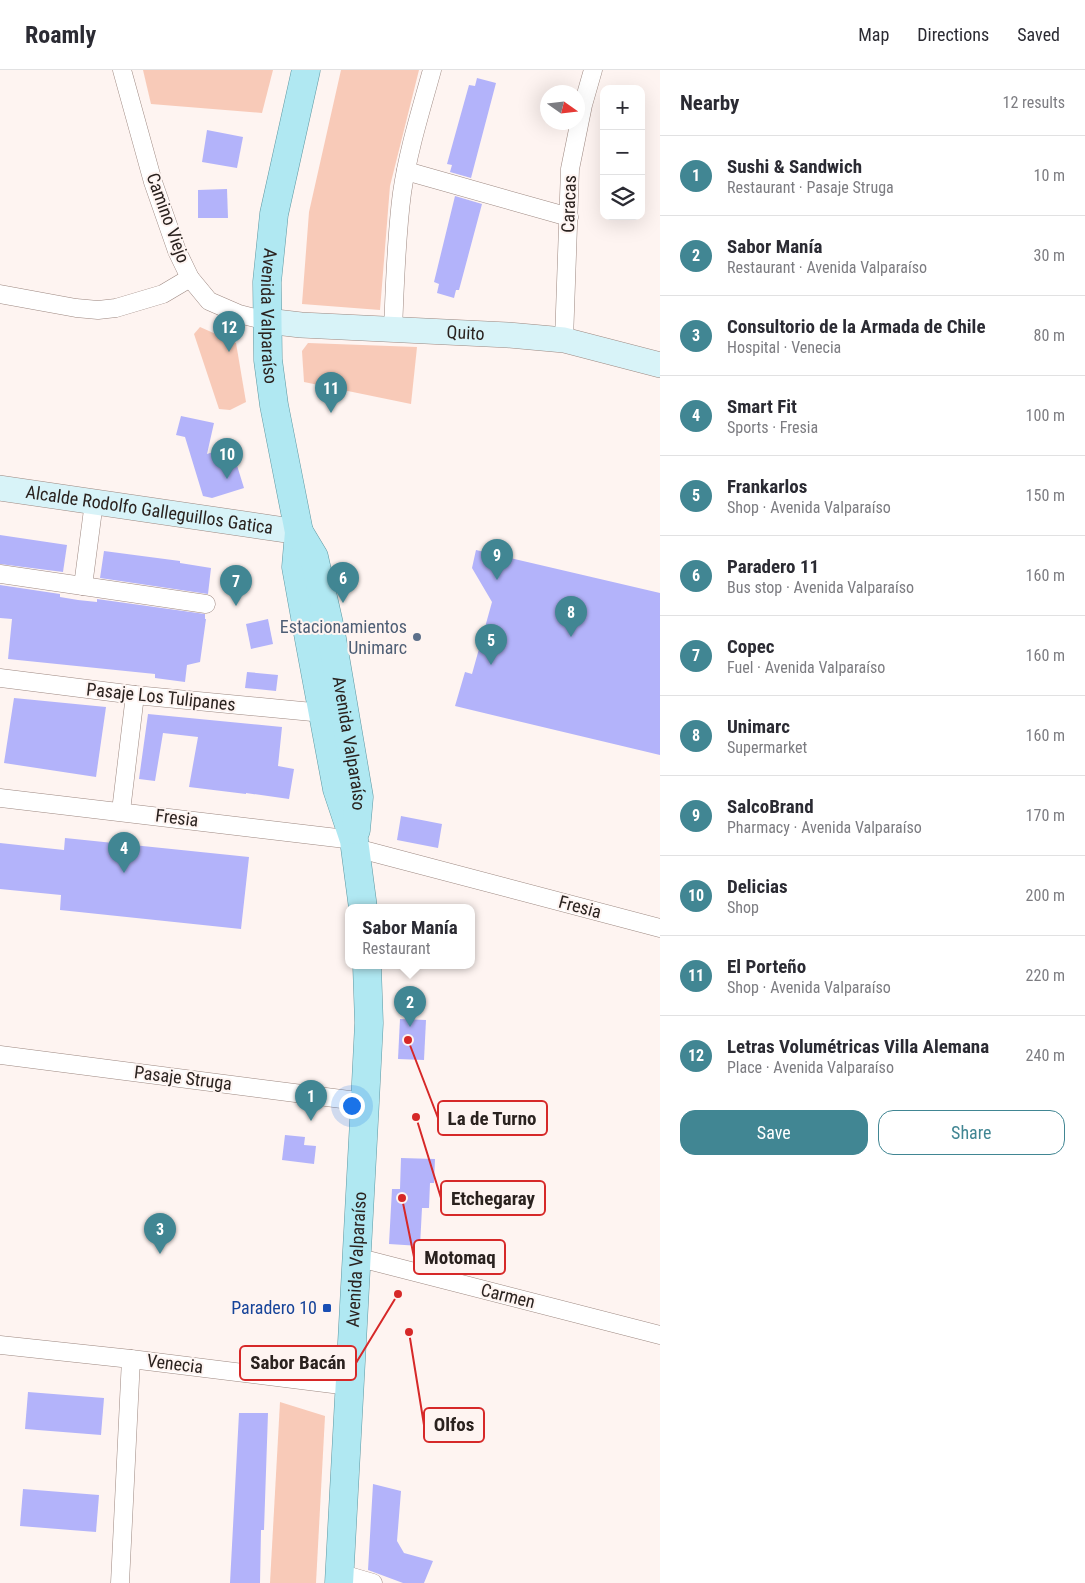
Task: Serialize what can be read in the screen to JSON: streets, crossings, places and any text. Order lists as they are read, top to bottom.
{
  "streets": {
    "main road": ["Avenida Valparaíso", "Quito", "Alcalde Rodolfo Galleguillos Gatica"],
    "street": [
      "Caracas",
      "Camino Viejo",
      "Pasaje Los Tulipanes",
      "Fresia",
      "Pasaje Struga",
      "Carmen",
      "Venecia"
    ]
  },
  "crossings": [
    ["Caracas", "Quito"],
    ["Camino Viejo", "Avenida Valparaíso"],
    ["Camino Viejo", "Quito"],
    ["Avenida Valparaíso", "Quito"],
    ["Avenida Valparaíso", "Alcalde Rodolfo Galleguillos Gatica"],
    ["Avenida Valparaíso", "Pasaje Los Tulipanes"],
    ["Avenida Valparaíso", "Fresia"],
    ["Avenida Valparaíso", "Pasaje Struga"],
    ["Avenida Valparaíso", "Carmen"],
    ["Avenida Valparaíso", "Venecia"]
  ],
  "places": {
    "other": [
      "Estacionamientos Unimarc",
      "La de Turno",
      "Etchegaray",
      "Motomaq",
      "Sabor Bacán",
      "Olfos"
    ],
    "transit": ["Paradero 10"]
  },
  "north": "right",
  "page": {
    "header": "Roamly",
    "nav": ["Map", "Directions", "Saved"],
    "heading": ["Nearby", "12 results"],
    "map_buttons": ["+", "−"],
    "list": [
      {
        "mark": "1",
        "name": "Sushi & Sandwich",
        "note": "Restaurant · Pasaje Struga",
        "value": "10 m"
      },
      {
        "mark": "2",
        "name": "Sabor Manía",
        "note": "Restaurant · Avenida Valparaíso",
        "value": "30 m"
      },
      {
        "mark": "3",
        "name": "Consultorio de la Armada de Chile",
        "note": "Hospital · Venecia",
        "value": "80 m"
      },
      {
        "mark": "4",
        "name": "Smart Fit",
        "note": "Sports · Fresia",
        "value": "100 m"
      },
      {
        "mark": "5",
        "name": "Frankarlos",
        "note": "Shop · Avenida Valparaíso",
        "value": "150 m"
      },
      {
        "mark": "6",
        "name": "Paradero 11",
        "note": "Bus stop · Avenida Valparaíso",
        "value": "160 m"
      },
      {
        "mark": "7",
        "name": "Copec",
        "note": "Fuel · Avenida Valparaíso",
        "value": "160 m"
      },
      {
        "mark": "8",
        "name": "Unimarc",
        "note": "Supermarket",
        "value": "160 m"
      },
      {
        "mark": "9",
        "name": "SalcoBrand",
        "note": "Pharmacy · Avenida Valparaíso",
        "value": "170 m"
      },
      {
        "mark": "10",
        "name": "Delicias",
        "note": "Shop",
        "value": "200 m"
      },
      {
        "mark": "11",
        "name": "El Porteño",
        "note": "Shop · Avenida Valparaíso",
        "value": "220 m"
      },
      {
        "mark": "12",
        "name": "Letras Volumétricas Villa Alemana",
        "note": "Place · Avenida Valparaíso",
        "value": "240 m"
      }
    ],
    "pins": [
      "12",
      "11",
      "10",
      "9",
      "6",
      "7",
      "8",
      "5",
      "4",
      "2",
      "1",
      "3"
    ],
    "popup": ["Sabor Manía", "Restaurant"],
    "buttons": ["Save", "Share"]
  }
}
